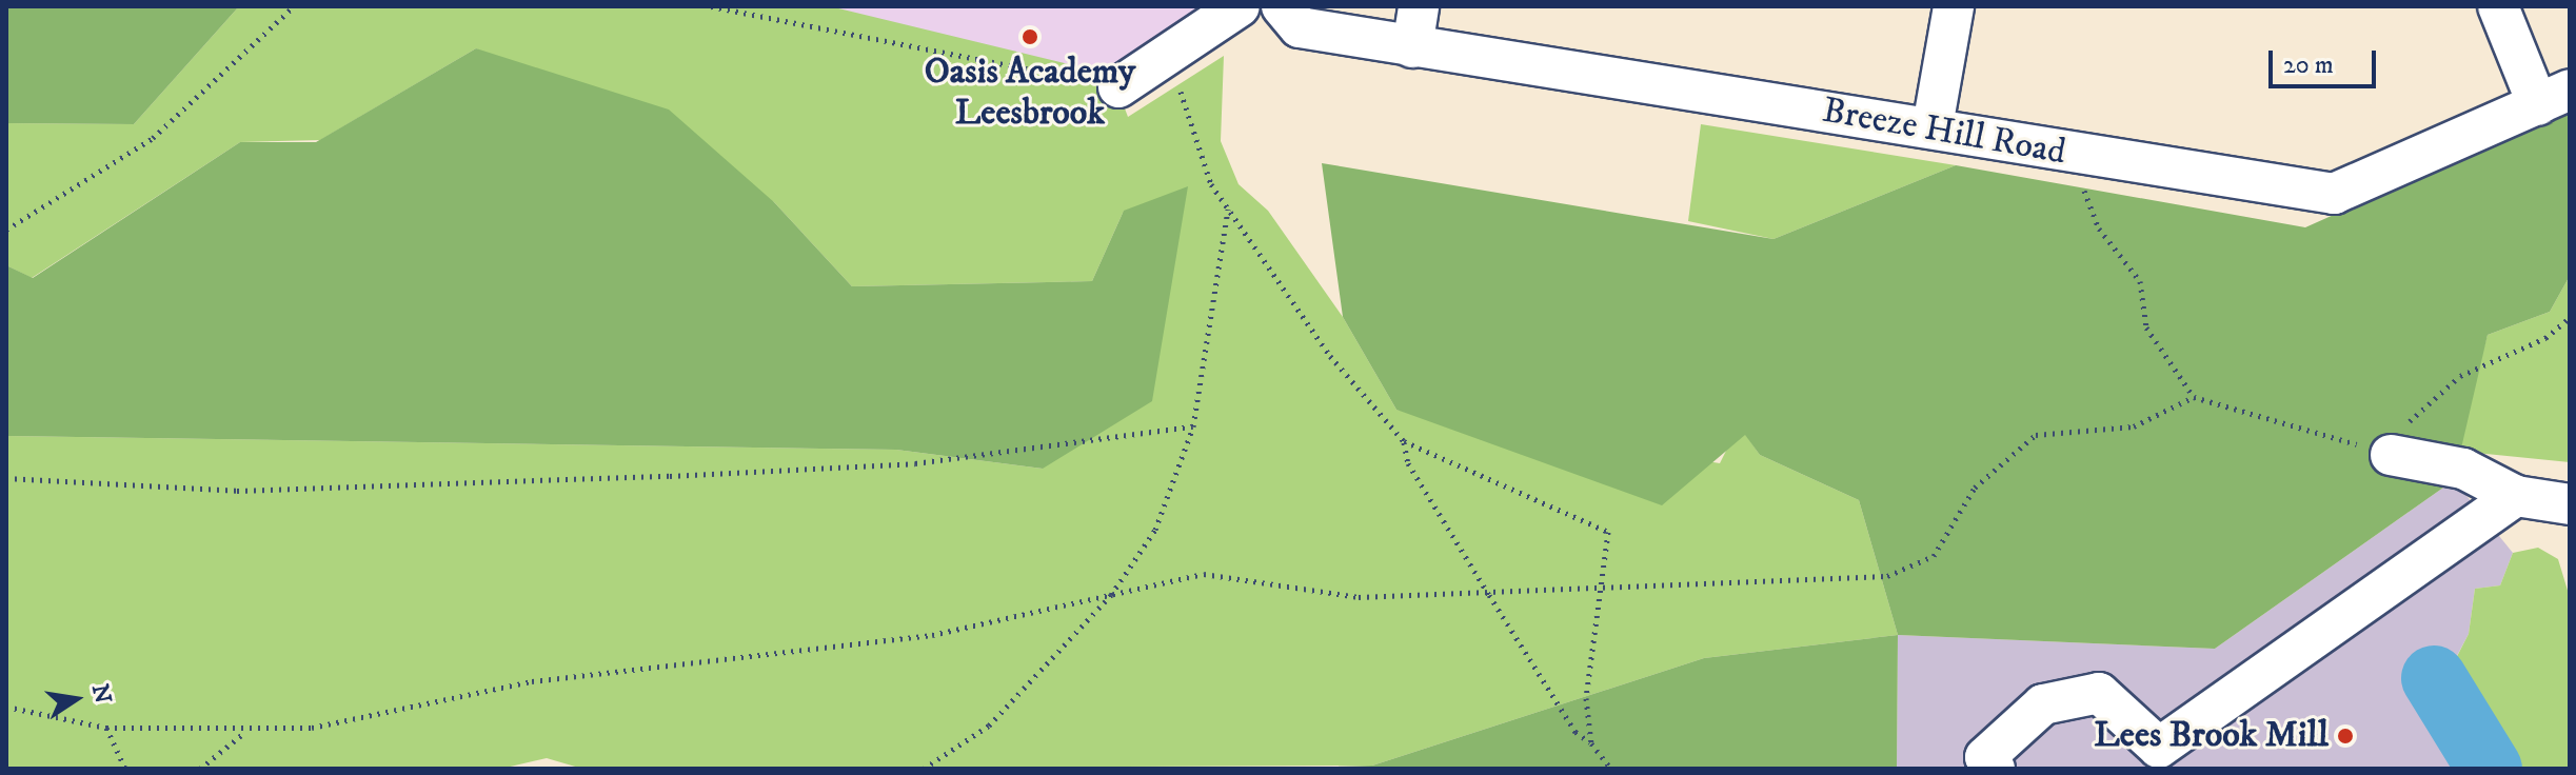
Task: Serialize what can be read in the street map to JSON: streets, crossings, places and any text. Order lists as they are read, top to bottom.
{
  "streets": {
    "street": ["Breeze Hill Road"]
  },
  "places": ["Oasis Academy Leesbrook", "Lees Brook Mill"],
  "scale_bar": "20 m",
  "north": "right"
}
